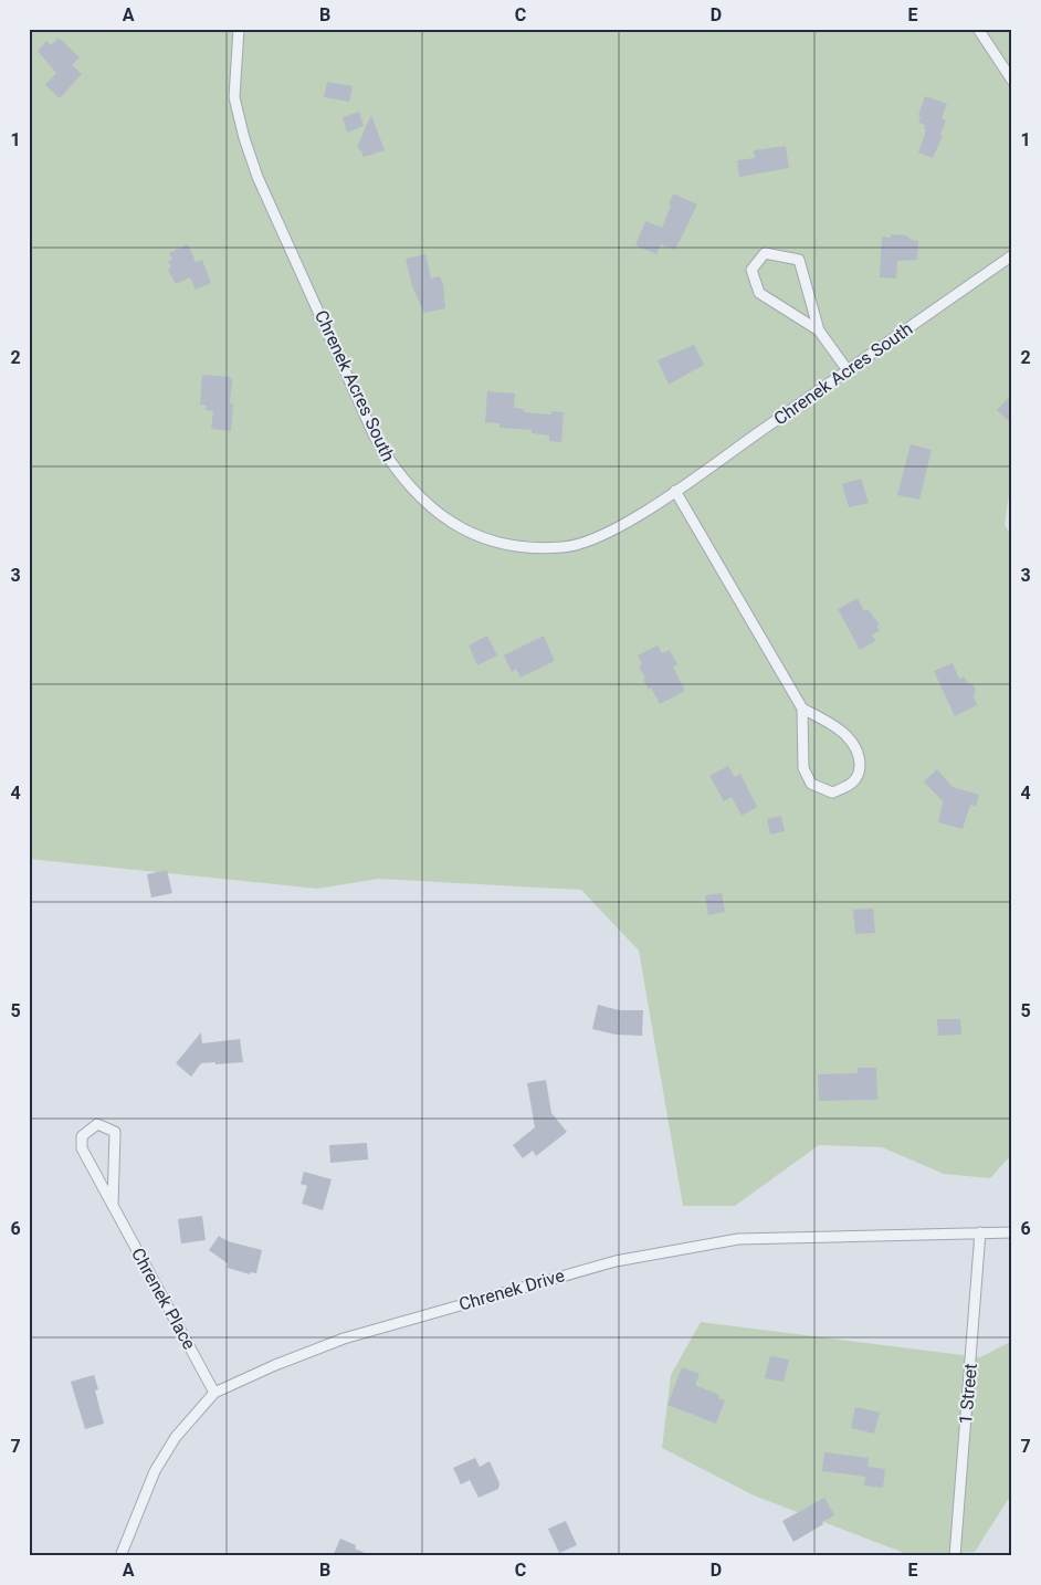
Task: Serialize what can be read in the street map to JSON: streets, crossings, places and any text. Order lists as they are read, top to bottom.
{
  "streets": {
    "street": [
      "Chrenek Acres South",
      "Chrenek Drive",
      "Chrenek Place",
      "1 Street"
    ]
  },
  "crossings": [
    ["Chrenek Drive", "Chrenek Place"],
    ["Chrenek Drive", "1 Street"]
  ],
  "grid": {
    "columns": [
      "A",
      "B",
      "C",
      "D",
      "E"
    ],
    "rows": [
      "1",
      "2",
      "3",
      "4",
      "5",
      "6",
      "7"
    ]
  }
}
